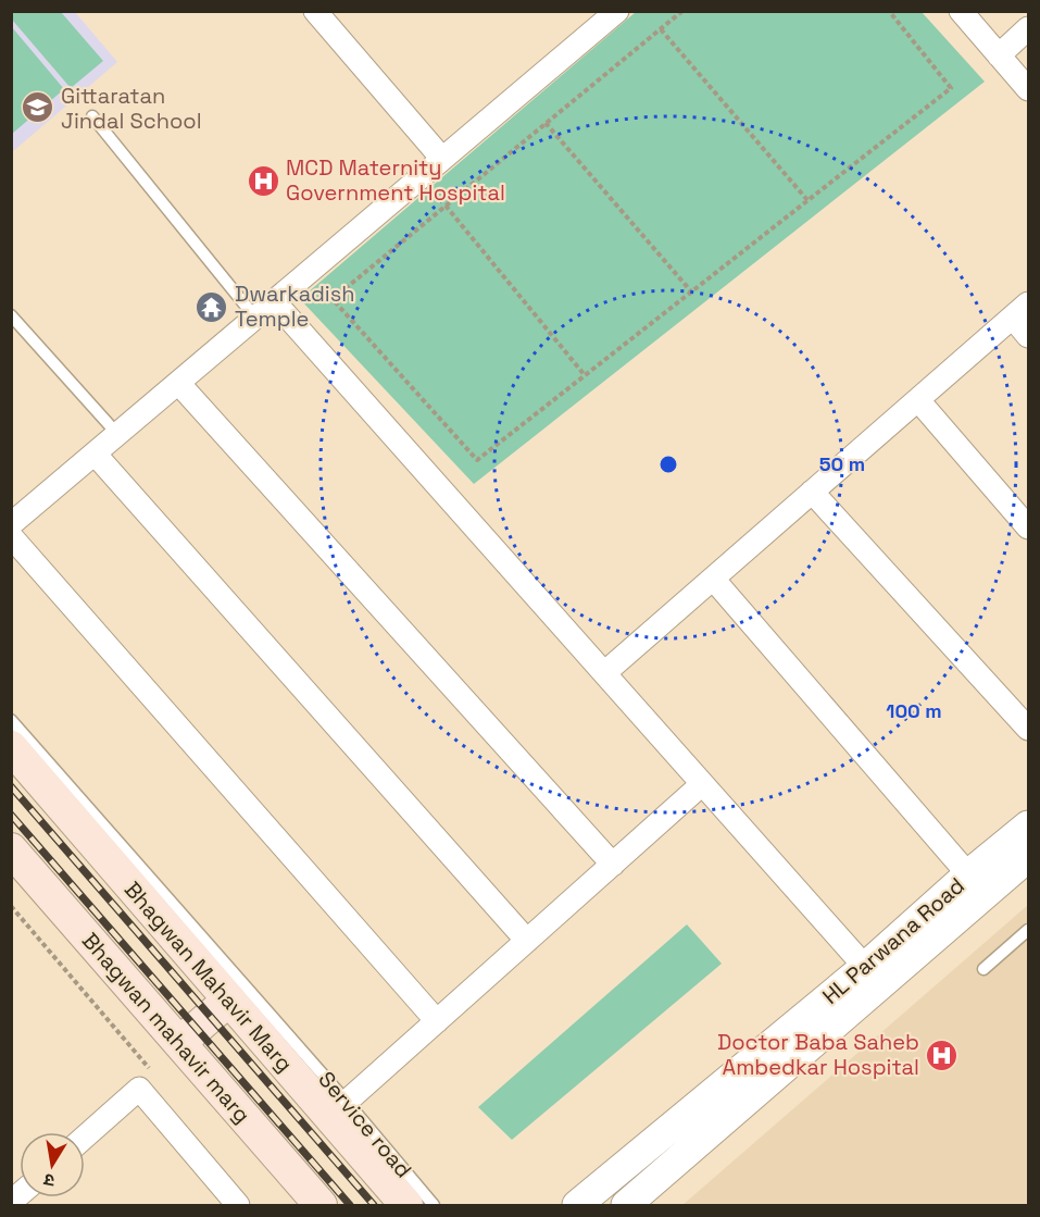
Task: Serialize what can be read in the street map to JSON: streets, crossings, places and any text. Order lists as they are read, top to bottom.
{
  "streets": {
    "main road": ["Bhagwan Mahavir Marg", "Bhagwan mahavir marg"],
    "street": ["HL Parwana Road"],
    "lane": ["Service road"]
  },
  "crossings": [
    ["Bhagwan Mahavir Marg", "Service road"]
  ],
  "places": {
    "school or university": ["Gittaratan Jindal School"],
    "hospital": ["MCD Maternity Government Hospital", "Doctor Baba Saheb Ambedkar Hospital"],
    "temple": ["Dwarkadish Temple"]
  },
  "north": "bottom",
  "rings": ["50 m", "100 m"]
}
